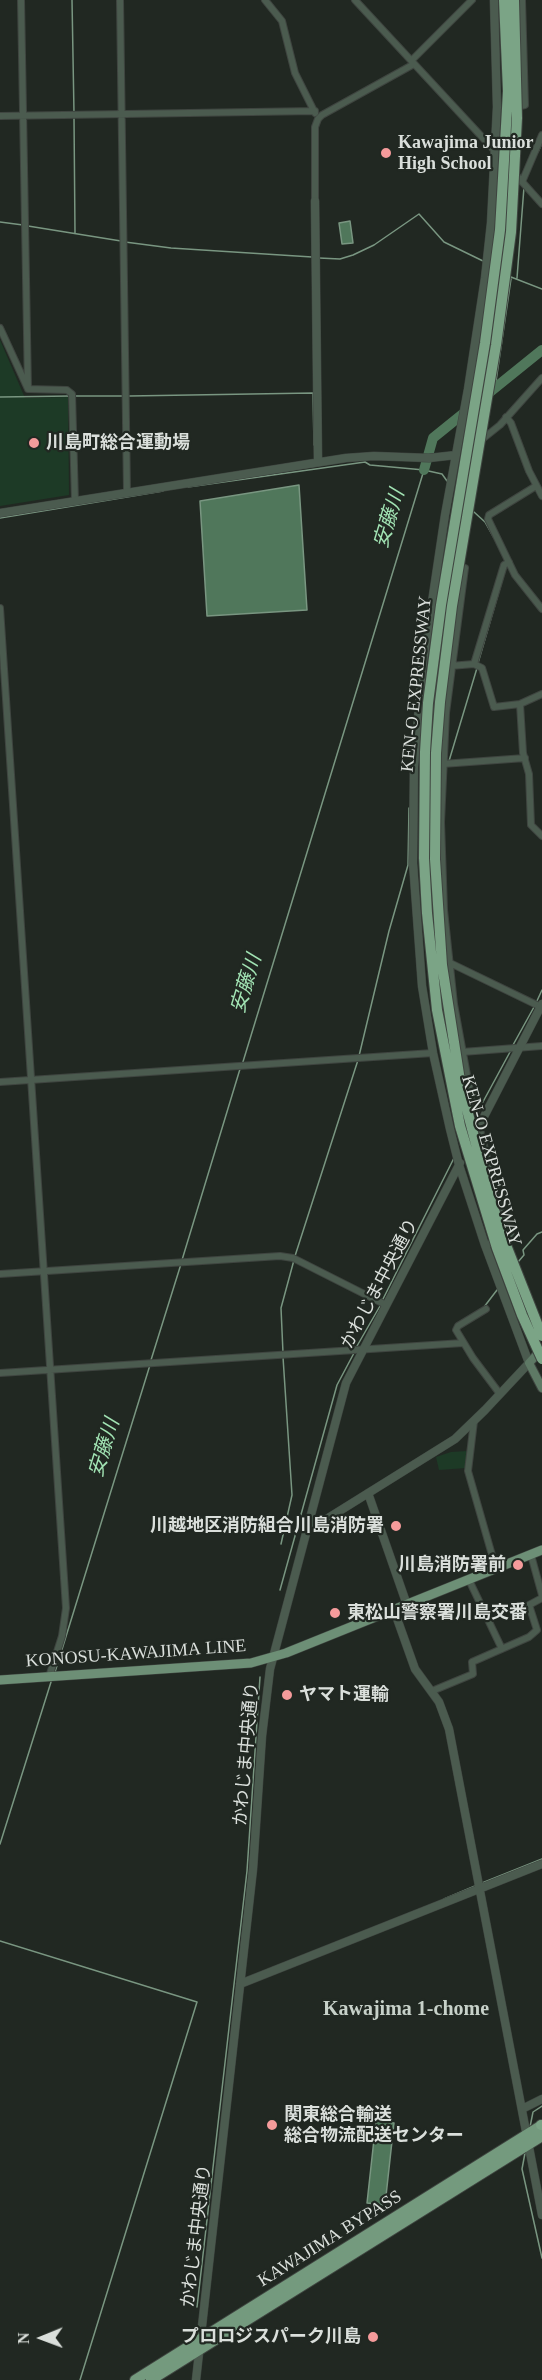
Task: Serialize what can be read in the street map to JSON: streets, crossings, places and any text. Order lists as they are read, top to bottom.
{
  "streets": {
    "highway": ["KEN-O EXPRESSWAY", "KAWAJIMA BYPASS"],
    "main road": ["KONOSU-KAWAJIMA LINE"],
    "street": ["かわじま中央通り"]
  },
  "crossings": [
    ["かわじま中央通り", "KONOSU-KAWAJIMA LINE"],
    ["かわじま中央通り", "KAWAJIMA BYPASS"]
  ],
  "districts": ["Kawajima 1-chome"],
  "water": ["安藤川"],
  "places": [
    "Kawajima Junior High School",
    "川島町総合運動場",
    "川越地区消防組合川島消防署",
    "川島消防署前",
    "東松山警察署川島交番",
    "ヤマト運輸",
    "関東総合輸送 総合物流配送センター",
    "プロロジスパーク川島"
  ],
  "north": "left"
}
